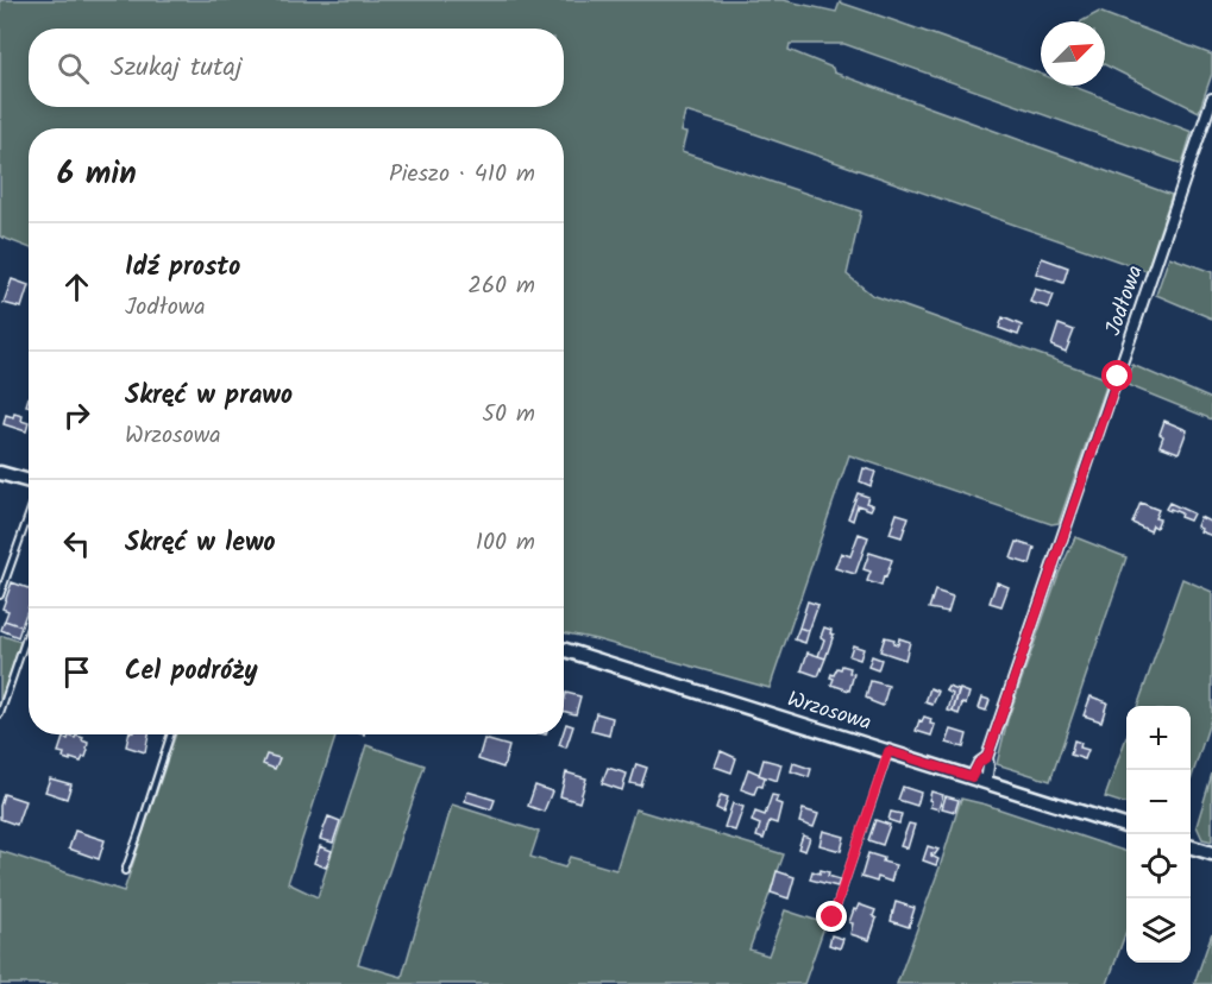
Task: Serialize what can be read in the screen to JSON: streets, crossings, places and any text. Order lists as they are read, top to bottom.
{
  "streets": {
    "main road": ["Wrzosowa"],
    "street": ["Jodłowa"]
  },
  "crossings": [
    ["Jodłowa", "Wrzosowa"]
  ],
  "north": "top right",
  "page": {
    "search": "Szukaj tutaj",
    "heading": ["6 min", "Pieszo · 410 m"],
    "list": [
      ["Idź prosto", "Jodłowa", "260 m"],
      ["Skręć w prawo", "Wrzosowa", "50 m"],
      ["Skręć w lewo", "100 m"],
      "Cel podróży"
    ],
    "map_buttons": ["+", "−"]
  }
}
